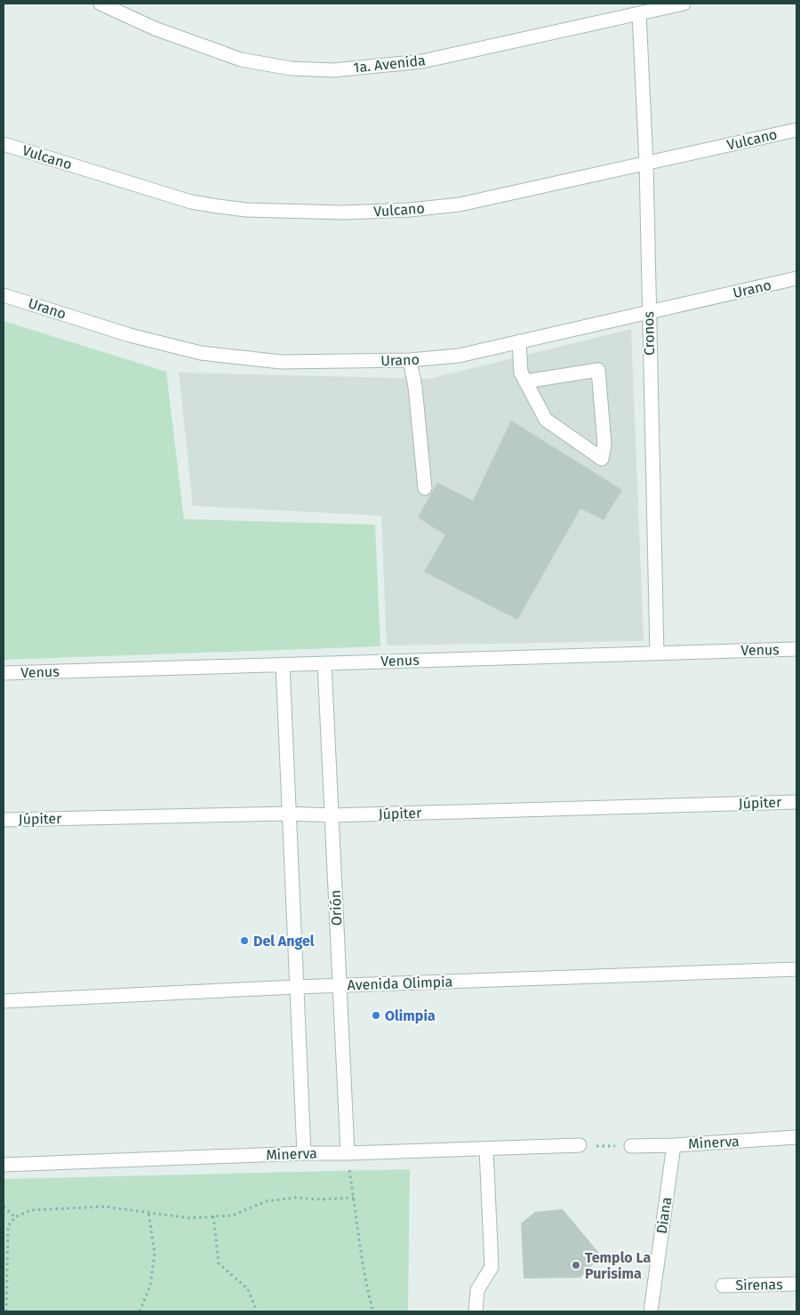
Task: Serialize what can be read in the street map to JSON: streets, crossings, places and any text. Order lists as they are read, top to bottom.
{
  "streets": {
    "street": [
      "1a. Avenida",
      "Vulcano",
      "Urano",
      "Cronos",
      "Venus",
      "Júpiter",
      "Orión",
      "Avenida Olimpia",
      "Minerva",
      "Diana",
      "Sirenas"
    ]
  },
  "crossings": [
    ["1a. Avenida", "Cronos"],
    ["Vulcano", "Cronos"],
    ["Urano", "Cronos"],
    ["Cronos", "Venus"],
    ["Venus", "Orión"],
    ["Júpiter", "Orión"],
    ["Orión", "Avenida Olimpia"],
    ["Orión", "Minerva"],
    ["Minerva", "Diana"]
  ],
  "places": ["Del Angel", "Olimpia", "Templo La Purisima"]
}
